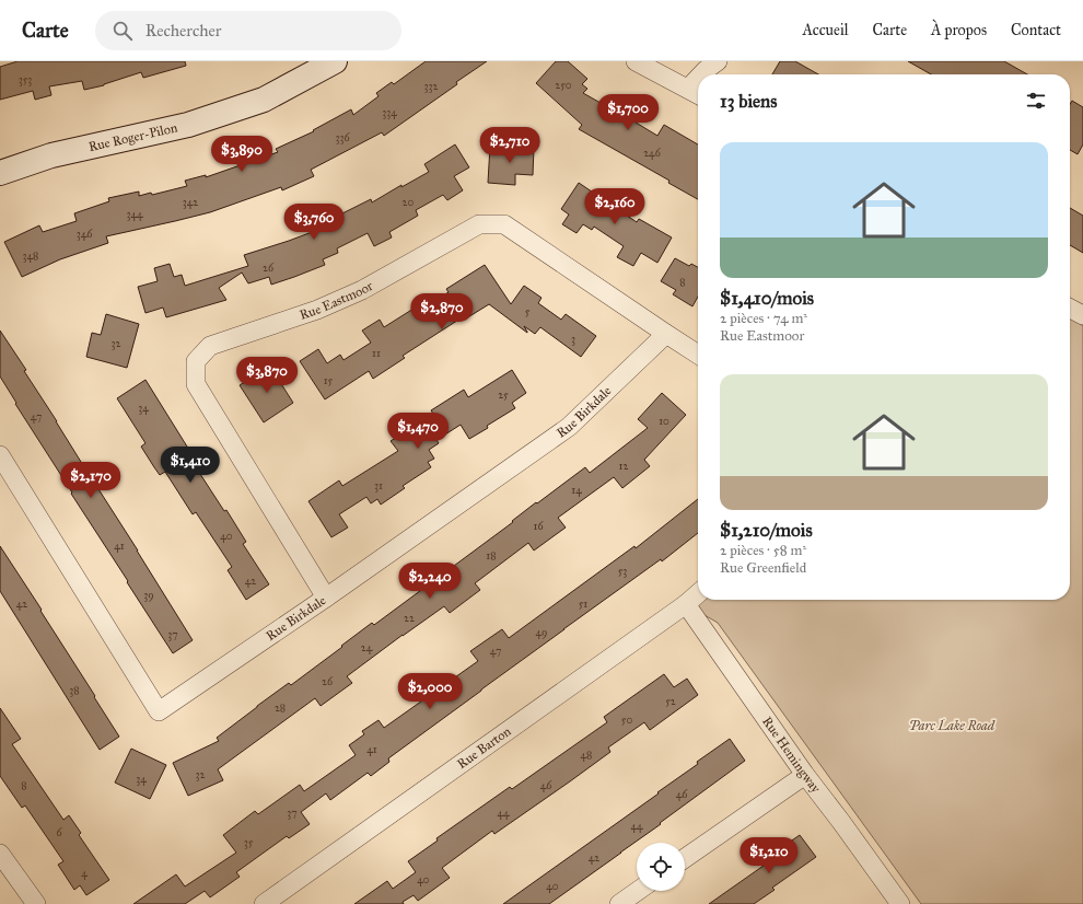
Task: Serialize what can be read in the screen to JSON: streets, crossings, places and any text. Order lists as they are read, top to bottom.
{
  "streets": {
    "street": [
      "Rue Roger-Pilon",
      "Rue Eastmoor",
      "Rue Birkdale",
      "Rue Barton",
      "Rue Hemingway"
    ]
  },
  "crossings": [
    ["Rue Eastmoor", "Rue Birkdale"],
    ["Rue Barton", "Rue Hemingway"]
  ],
  "parks": ["Parc Lake Road"],
  "house_numbers": [
    "353",
    "250",
    "332",
    "334",
    "336",
    "246",
    "342",
    "20",
    "344",
    "346",
    "348",
    "26",
    "8",
    "5",
    "3",
    "32",
    "11",
    "15",
    "25",
    "34",
    "47",
    "10",
    "12",
    "31",
    "14",
    "16",
    "40",
    "41",
    "18",
    "53",
    "42",
    "39",
    "42",
    "51",
    "22",
    "49",
    "37",
    "24",
    "47",
    "26",
    "38",
    "52",
    "28",
    "50",
    "41",
    "48",
    "32",
    "34",
    "8",
    "46",
    "46",
    "37",
    "44",
    "44",
    "6",
    "35",
    "42",
    "4",
    "40",
    "40"
  ],
  "page": {
    "header": "Carte",
    "search": "Rechercher",
    "nav": [
      "Accueil",
      "Carte",
      "À propos",
      "Contact"
    ],
    "heading": "13 biens",
    "price": [
      "$1,700",
      "$2,710",
      "$3,890",
      "$2,160",
      "$3,760",
      "$2,870",
      "$3,870",
      "$1,470",
      "$1,410",
      "$2,170",
      "$2,240",
      "$2,000",
      "$1,210"
    ],
    "list": [
      {
        "name": "$1,410/mois",
        "note": "2 pièces · 74 m² · Rue Eastmoor"
      },
      {
        "name": "$1,210/mois",
        "note": "2 pièces · 58 m² · Rue Greenfield"
      }
    ]
  }
}
